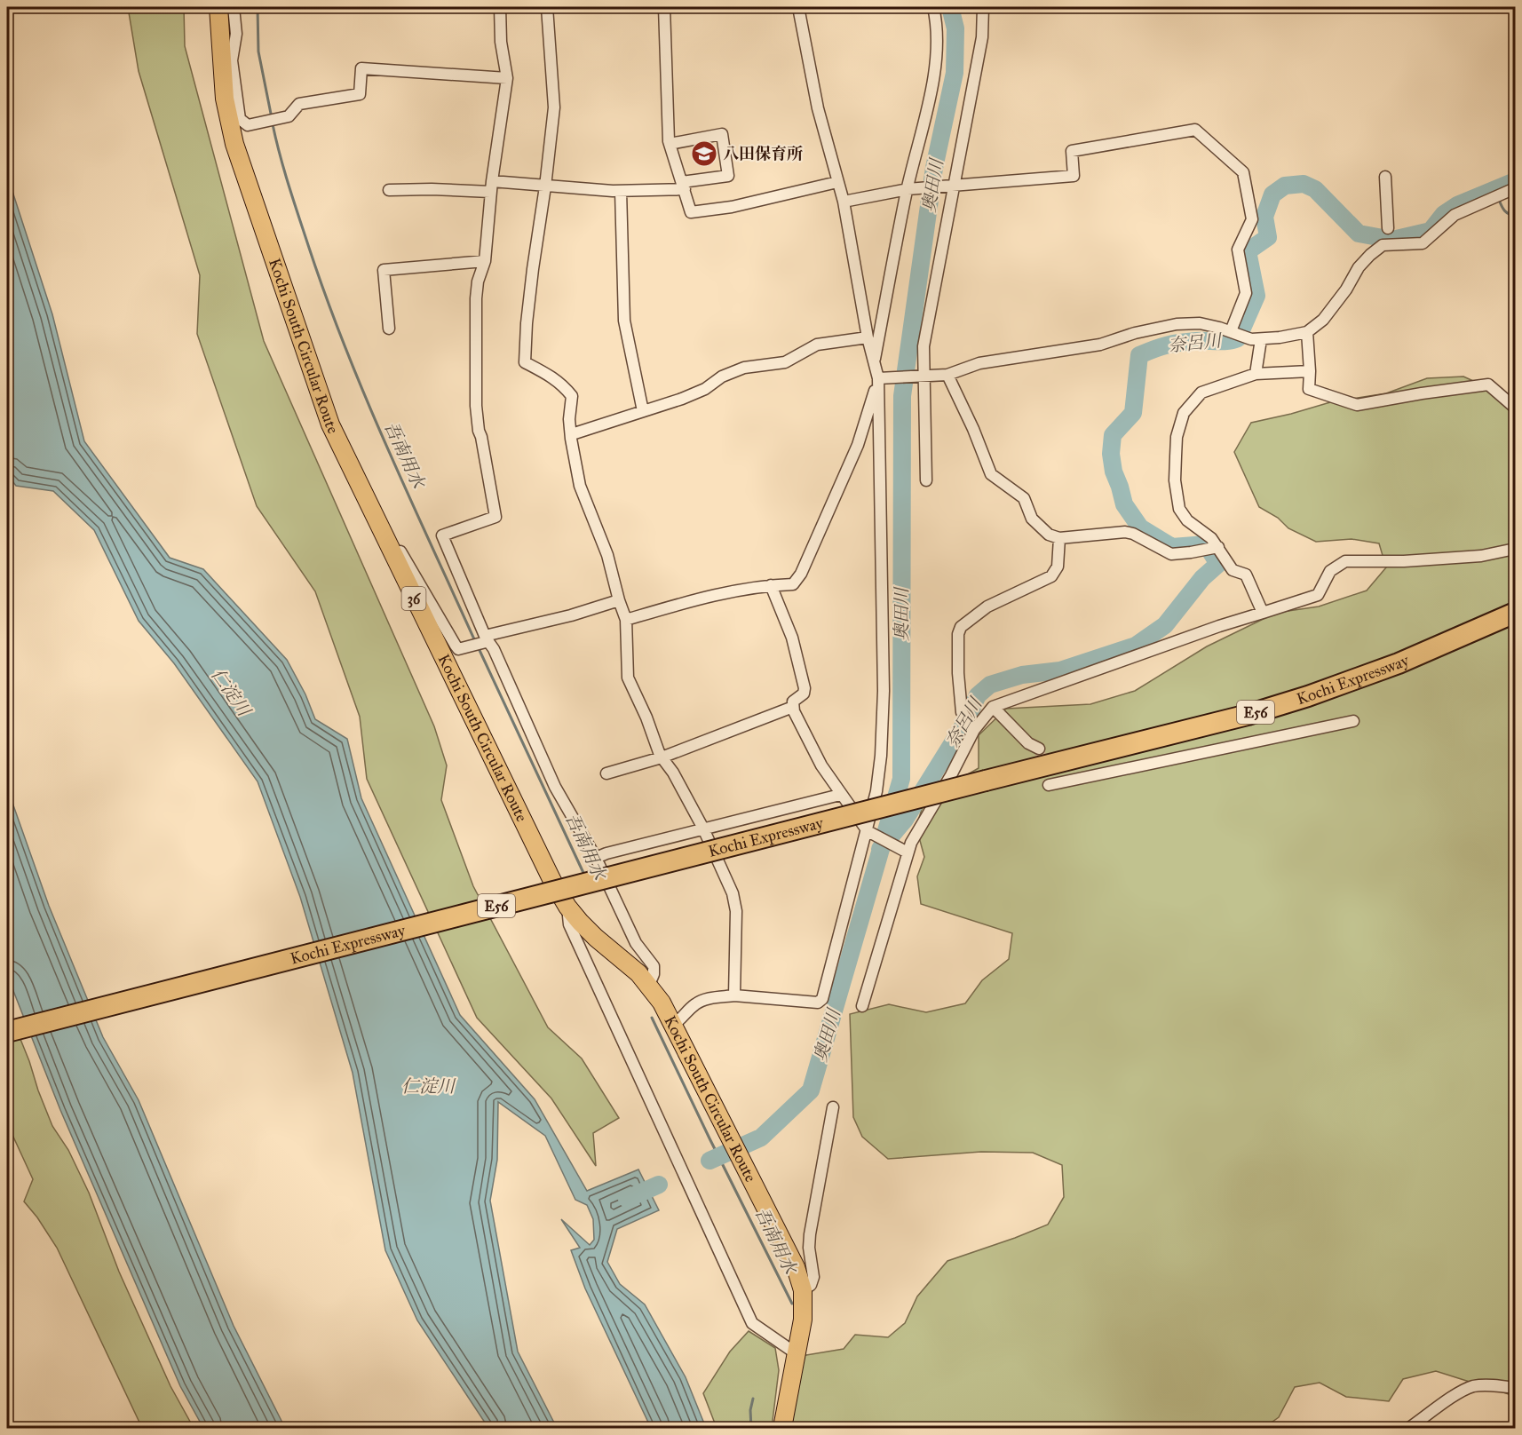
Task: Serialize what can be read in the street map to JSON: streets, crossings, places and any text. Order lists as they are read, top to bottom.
{
  "streets": {
    "highway": ["Kochi Expressway", "E56"],
    "main road": ["Kochi South Circular Route", "36"]
  },
  "water": [
    "奥田川",
    "奈呂川",
    "吾南用水",
    "仁淀川"
  ],
  "places": {
    "school or university": ["八田保育所"]
  }
}
